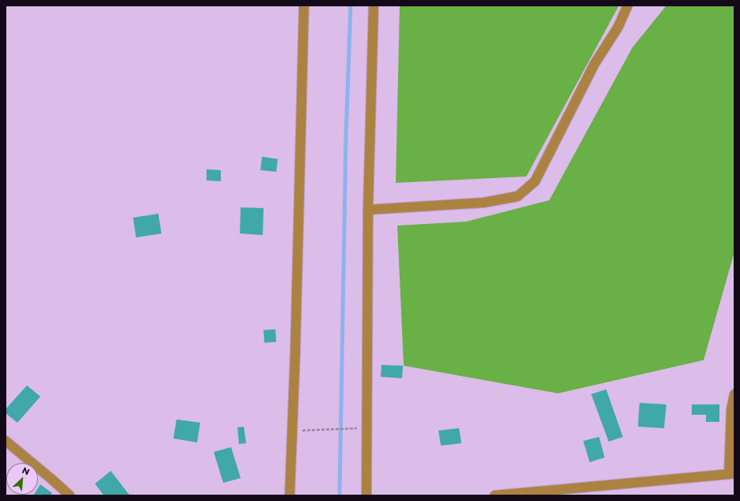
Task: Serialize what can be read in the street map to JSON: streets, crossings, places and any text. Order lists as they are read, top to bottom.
{
  "north": "top right"
}
